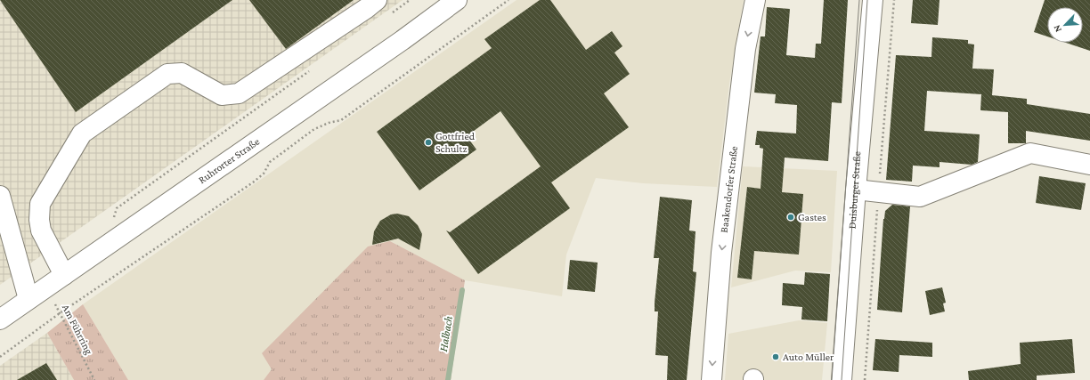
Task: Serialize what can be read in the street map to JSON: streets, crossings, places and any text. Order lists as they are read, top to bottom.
{
  "streets": {
    "street": ["Ruhrorter Straße", "Baakendorfer Straße", "Duisburger Straße"],
    "path": ["Am Führring"]
  },
  "crossings": [
    ["Ruhrorter Straße", "Am Führring"]
  ],
  "one_way": ["Baakendorfer Straße"],
  "water": ["Halbach"],
  "places": ["Gottfried Schultz", "Gastes", "Auto Müller"],
  "north": "bottom left"
}
